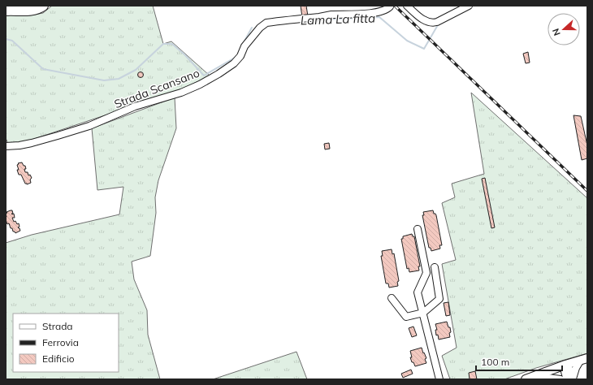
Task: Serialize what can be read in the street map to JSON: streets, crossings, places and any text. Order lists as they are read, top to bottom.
{
  "streets": {
    "street": ["Strada Scansano"]
  },
  "water": ["Lama La fitta"],
  "legend": ["Strada", "Ferrovia", "Edificio"],
  "scale_bar": "100 m",
  "north": "left"
}
